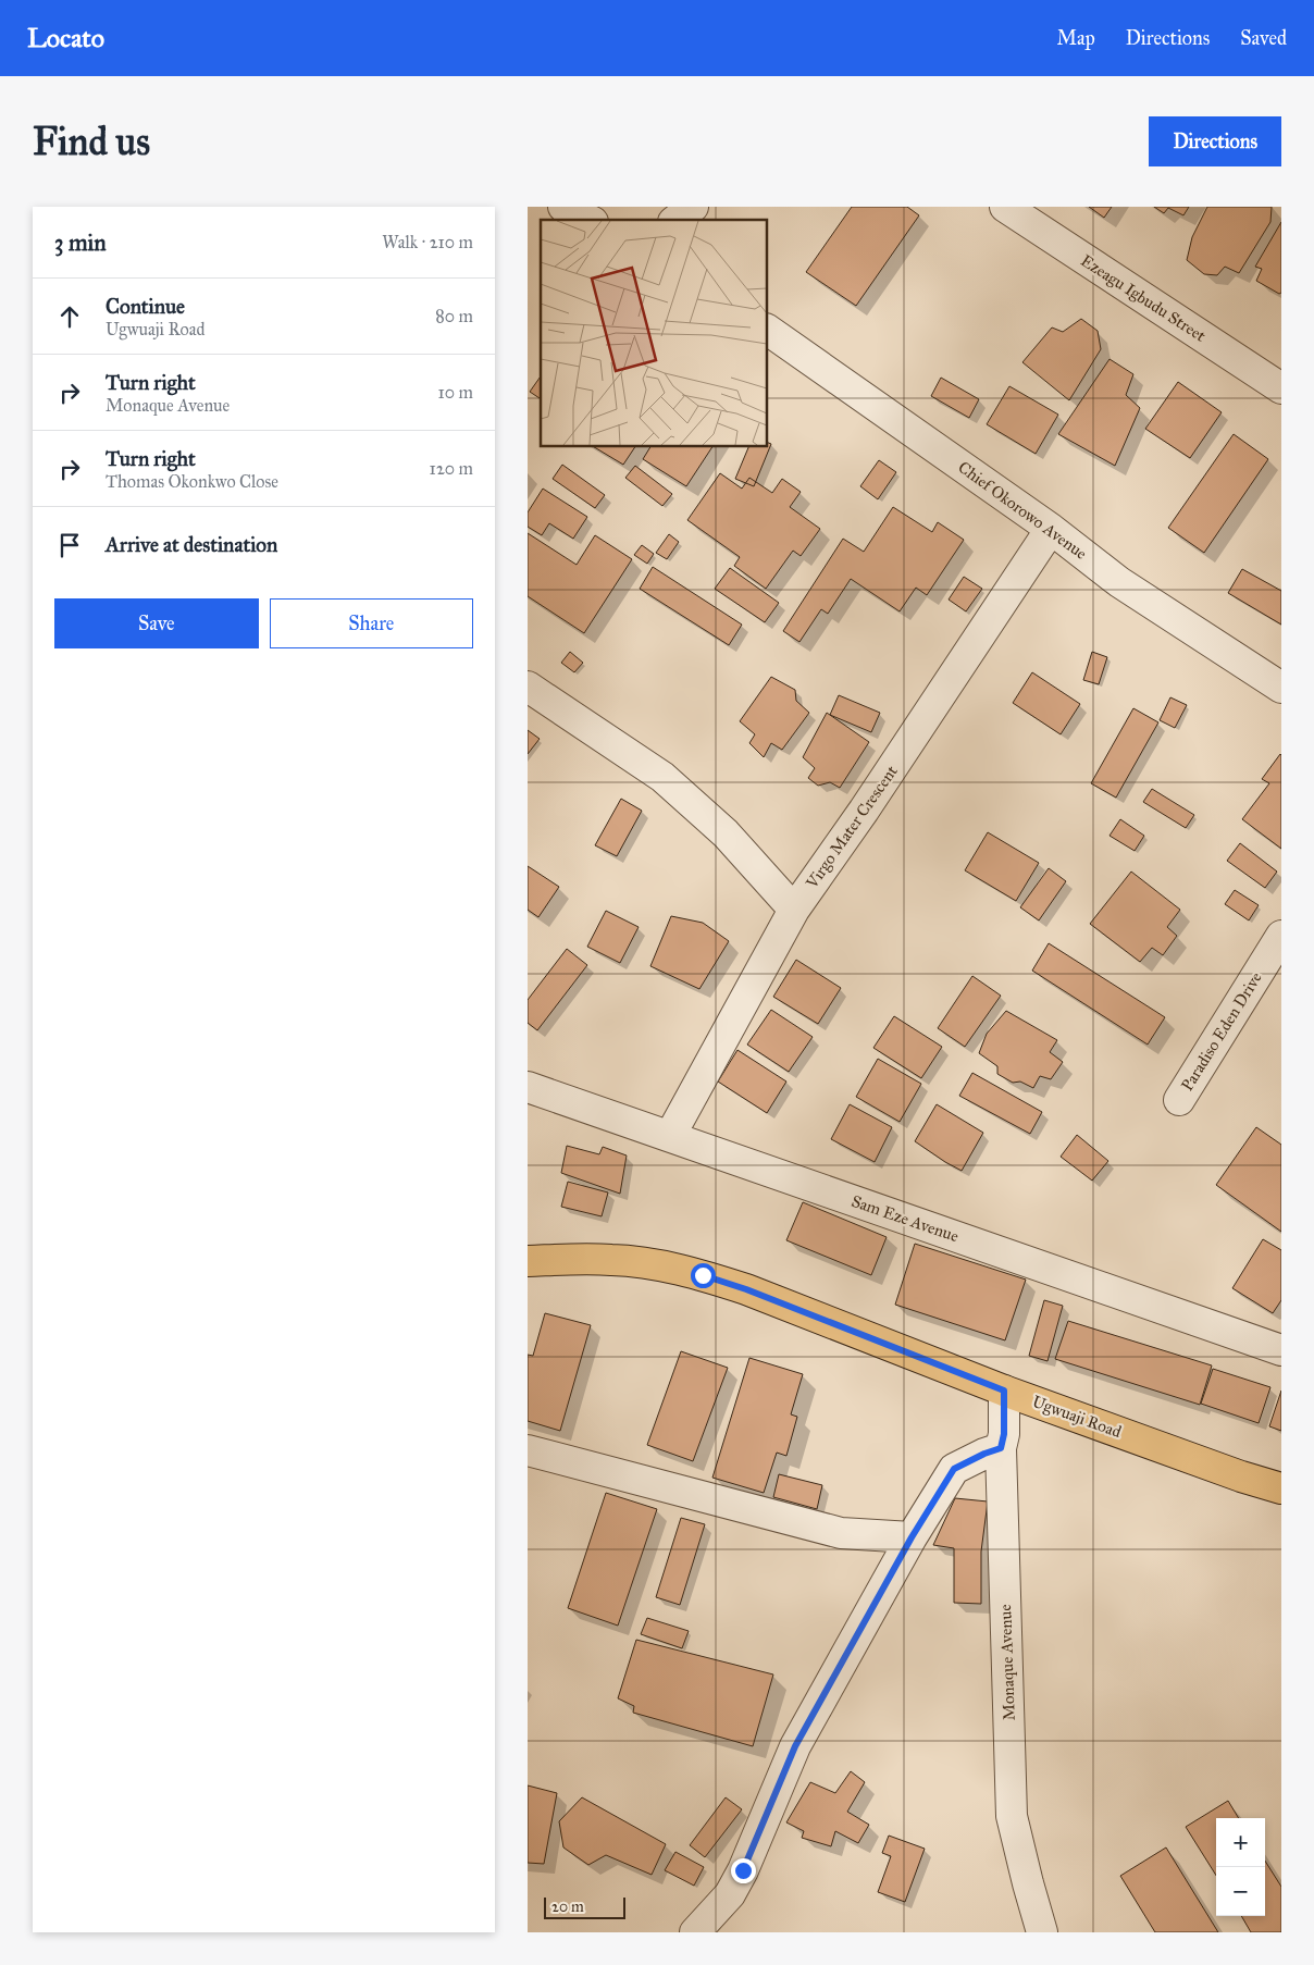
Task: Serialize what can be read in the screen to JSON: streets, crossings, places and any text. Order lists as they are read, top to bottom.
{
  "streets": {
    "main road": ["Ugwuaji Road"],
    "street": [
      "Ezeagu Igbudu Street",
      "Chief Okorowo Avenue",
      "Virgo Mater Crescent",
      "Paradiso Eden Drive",
      "Sam Eze Avenue",
      "Monaque Avenue"
    ]
  },
  "crossings": [
    ["Chief Okorowo Avenue", "Virgo Mater Crescent"],
    ["Virgo Mater Crescent", "Sam Eze Avenue"],
    ["Ugwuaji Road", "Monaque Avenue"]
  ],
  "scale_bar": "20 m",
  "page": {
    "header": "Locato",
    "nav": ["Map", "Directions", "Saved"],
    "buttons": [
      "Directions",
      ["Save", "Share"]
    ],
    "title": "Find us",
    "heading": ["3 min", "Walk · 210 m"],
    "list": [
      ["Continue", "Ugwuaji Road", "80 m"],
      ["Turn right", "Monaque Avenue", "10 m"],
      ["Turn right", "Thomas Okonkwo Close", "120 m"],
      "Arrive at destination"
    ],
    "map_buttons": ["+", "−"],
    "scale": "20 m"
  }
}
